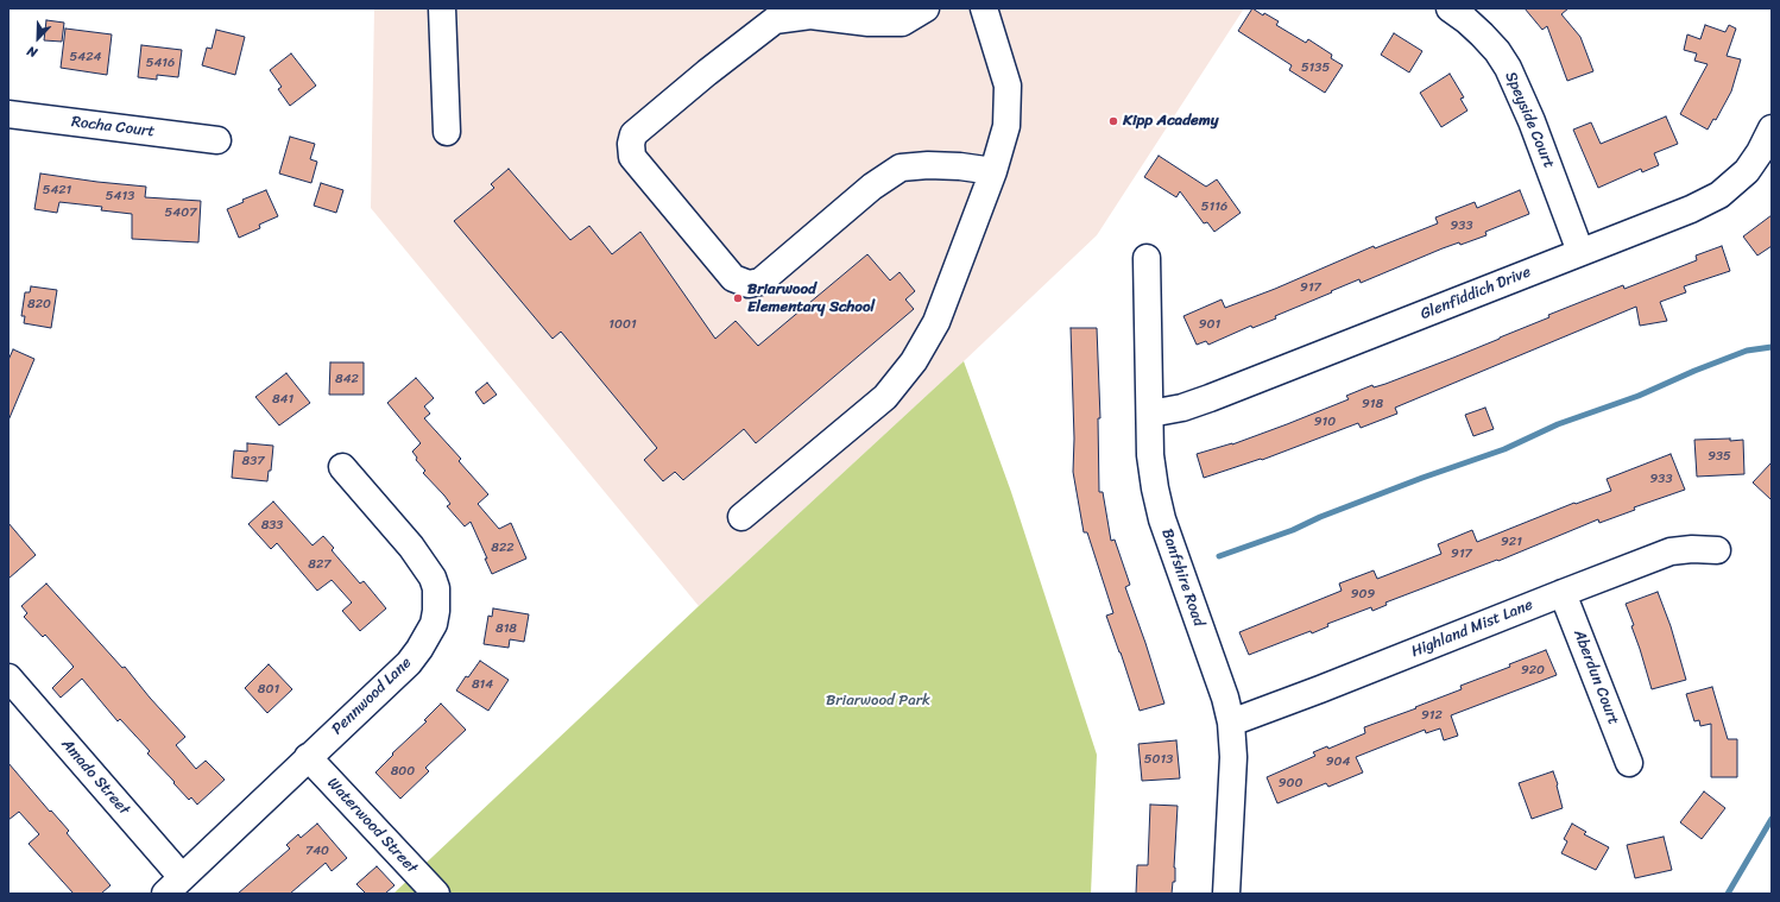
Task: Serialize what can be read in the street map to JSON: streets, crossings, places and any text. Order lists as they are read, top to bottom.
{
  "streets": {
    "street": [
      "Speyside Court",
      "Rocha Court",
      "Glenfiddich Drive",
      "Banfshire Road",
      "Highland Mist Lane",
      "Aberdun Court",
      "Pennwood Lane",
      "Amado Street",
      "Waterwood Street"
    ]
  },
  "crossings": [
    ["Speyside Court", "Glenfiddich Drive"],
    ["Glenfiddich Drive", "Banfshire Road"],
    ["Banfshire Road", "Highland Mist Lane"],
    ["Highland Mist Lane", "Aberdun Court"],
    ["Pennwood Lane", "Amado Street"],
    ["Pennwood Lane", "Waterwood Street"]
  ],
  "parks": ["Briarwood Park"],
  "places": ["Kipp Academy", "Briarwood Elementary School"],
  "house_numbers": [
    "5424",
    "5416",
    "5135",
    "5421",
    "5413",
    "5116",
    "5407",
    "933",
    "917",
    "820",
    "1001",
    "901",
    "842",
    "841",
    "918",
    "910",
    "935",
    "837",
    "933",
    "833",
    "921",
    "822",
    "917",
    "827",
    "909",
    "818",
    "920",
    "814",
    "801",
    "912",
    "5013",
    "904",
    "800",
    "900",
    "740"
  ],
  "north": "bottom left"
}
